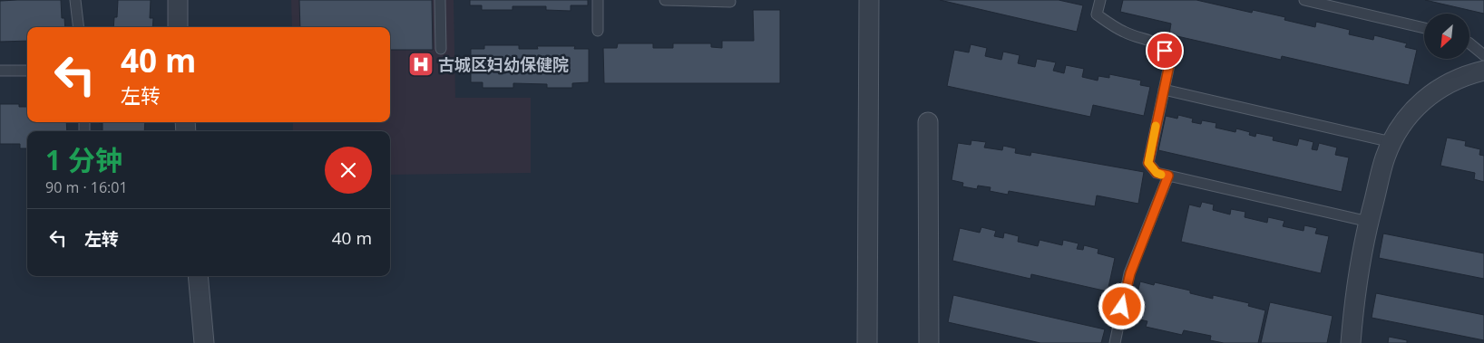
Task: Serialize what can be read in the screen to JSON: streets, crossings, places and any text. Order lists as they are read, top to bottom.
{
  "places": {
    "hospital": ["古城区妇幼保健院"]
  },
  "north": "bottom left",
  "page": {
    "turn": ["40 m", "左转"],
    "heading": ["1 分钟", "90 m · 16:01"],
    "list": [
      {
        "name": "左转",
        "value": "40 m"
      }
    ]
  }
}
